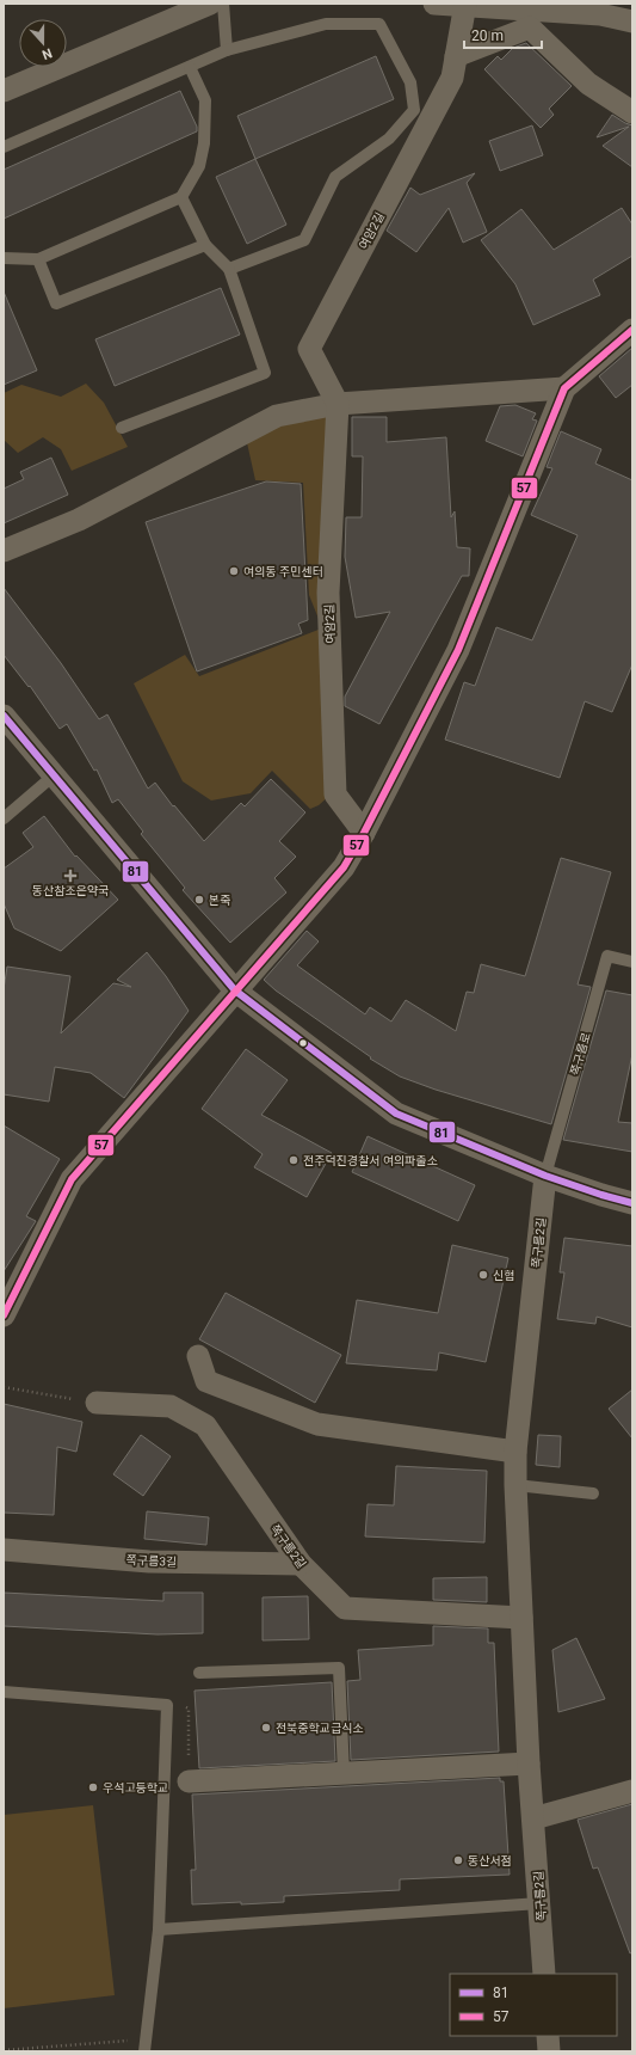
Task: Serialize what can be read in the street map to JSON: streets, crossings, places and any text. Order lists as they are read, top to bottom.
{
  "streets": {
    "street": ["여암2길", "쪽구름2길", "쪽구름3길"],
    "lane": ["쪽구름로"]
  },
  "crossings": [
    ["쪽구름로", "쪽구름2길"],
    ["쪽구름2길", "쪽구름3길"]
  ],
  "places": {
    "other": [
      "여의동 주민센터",
      "본죽",
      "전주덕진경찰서 여의파출소",
      "신협",
      "전북중학교급식소",
      "우석고등학교",
      "동산서점"
    ],
    "health": ["동산참조은약국"]
  },
  "lines": ["transit line 57", "transit line 81"],
  "legend": ["81", "57"],
  "scale_bar": "20 m",
  "north": "bottom"
}
